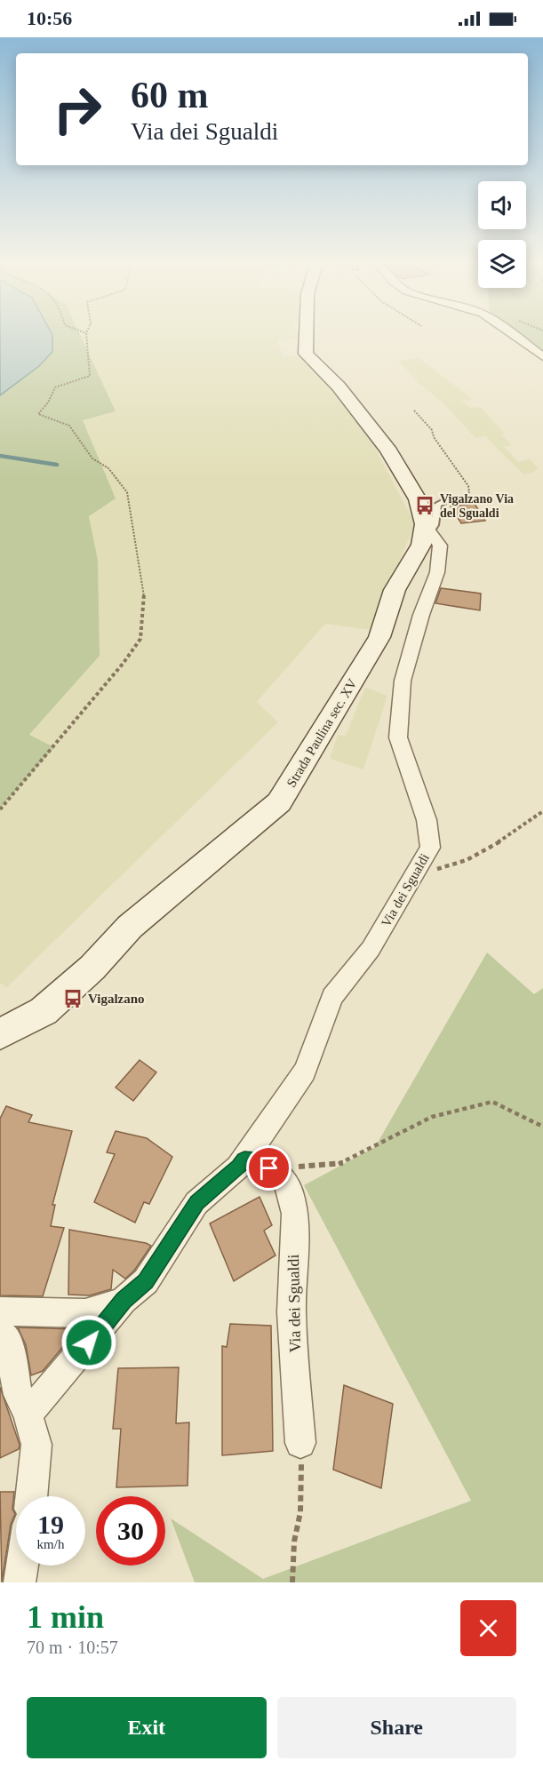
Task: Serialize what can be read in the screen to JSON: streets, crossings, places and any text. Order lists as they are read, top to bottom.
{
  "streets": {
    "street": ["Strada Paulina sec. XV", "Via dei Sgualdi"]
  },
  "crossings": [
    ["Strada Paulina sec. XV", "Via dei Sgualdi"]
  ],
  "places": {
    "bus stop": ["Vigalzano Via del Sgualdi", "Vigalzano"]
  },
  "page": {
    "status": "10:56",
    "turn": ["60 m", "Via dei Sgualdi"],
    "speed": "19 km/h",
    "limit": "30",
    "heading": ["1 min", "70 m · 10:57"],
    "buttons": ["Exit", "Share"]
  }
}
